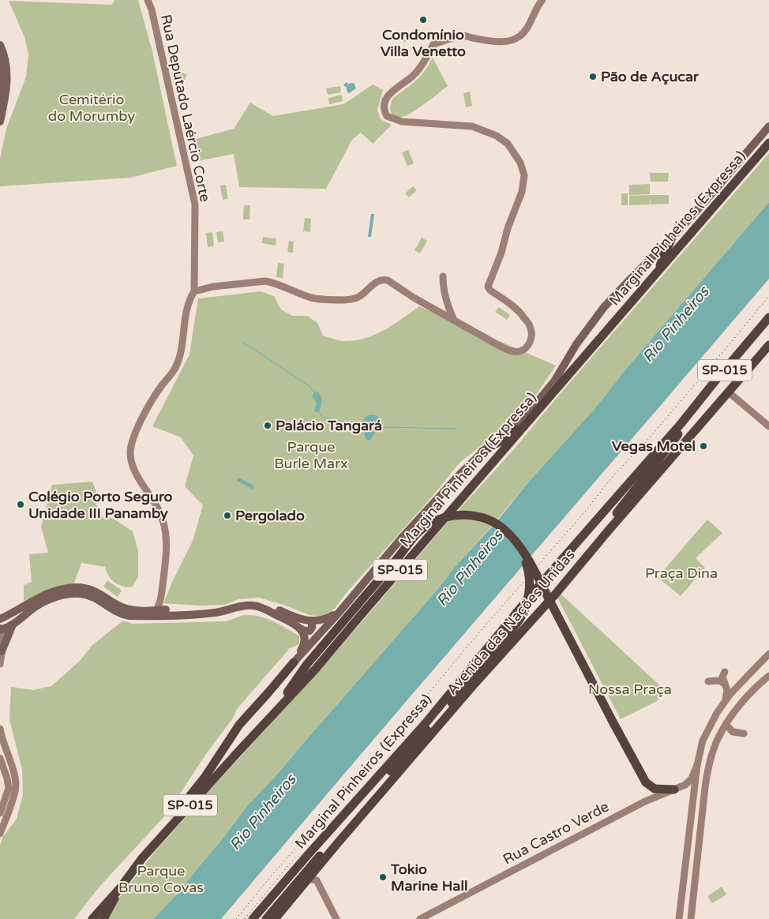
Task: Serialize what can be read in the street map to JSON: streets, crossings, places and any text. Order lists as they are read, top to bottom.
{
  "streets": {
    "highway": ["Marginal Pinheiros (Expressa)", "SP-015", "Avenida das Nações Unidas"],
    "street": ["Rua Deputado Laércio Corte", "Rua Castro Verde"]
  },
  "water": ["Rio Pinheiros"],
  "parks": [
    "Cemitério do Morumby",
    "Parque Burle Marx",
    "Praça Dina",
    "Nossa Praça",
    "Parque Bruno Covas"
  ],
  "places": [
    "Condomínio Villa Venetto",
    "Pão de Açucar",
    "Palácio Tangará",
    "Vegas Motel",
    "Colégio Porto Seguro Unidade III Panamby",
    "Pergolado",
    "Tokio Marine Hall"
  ]
}
